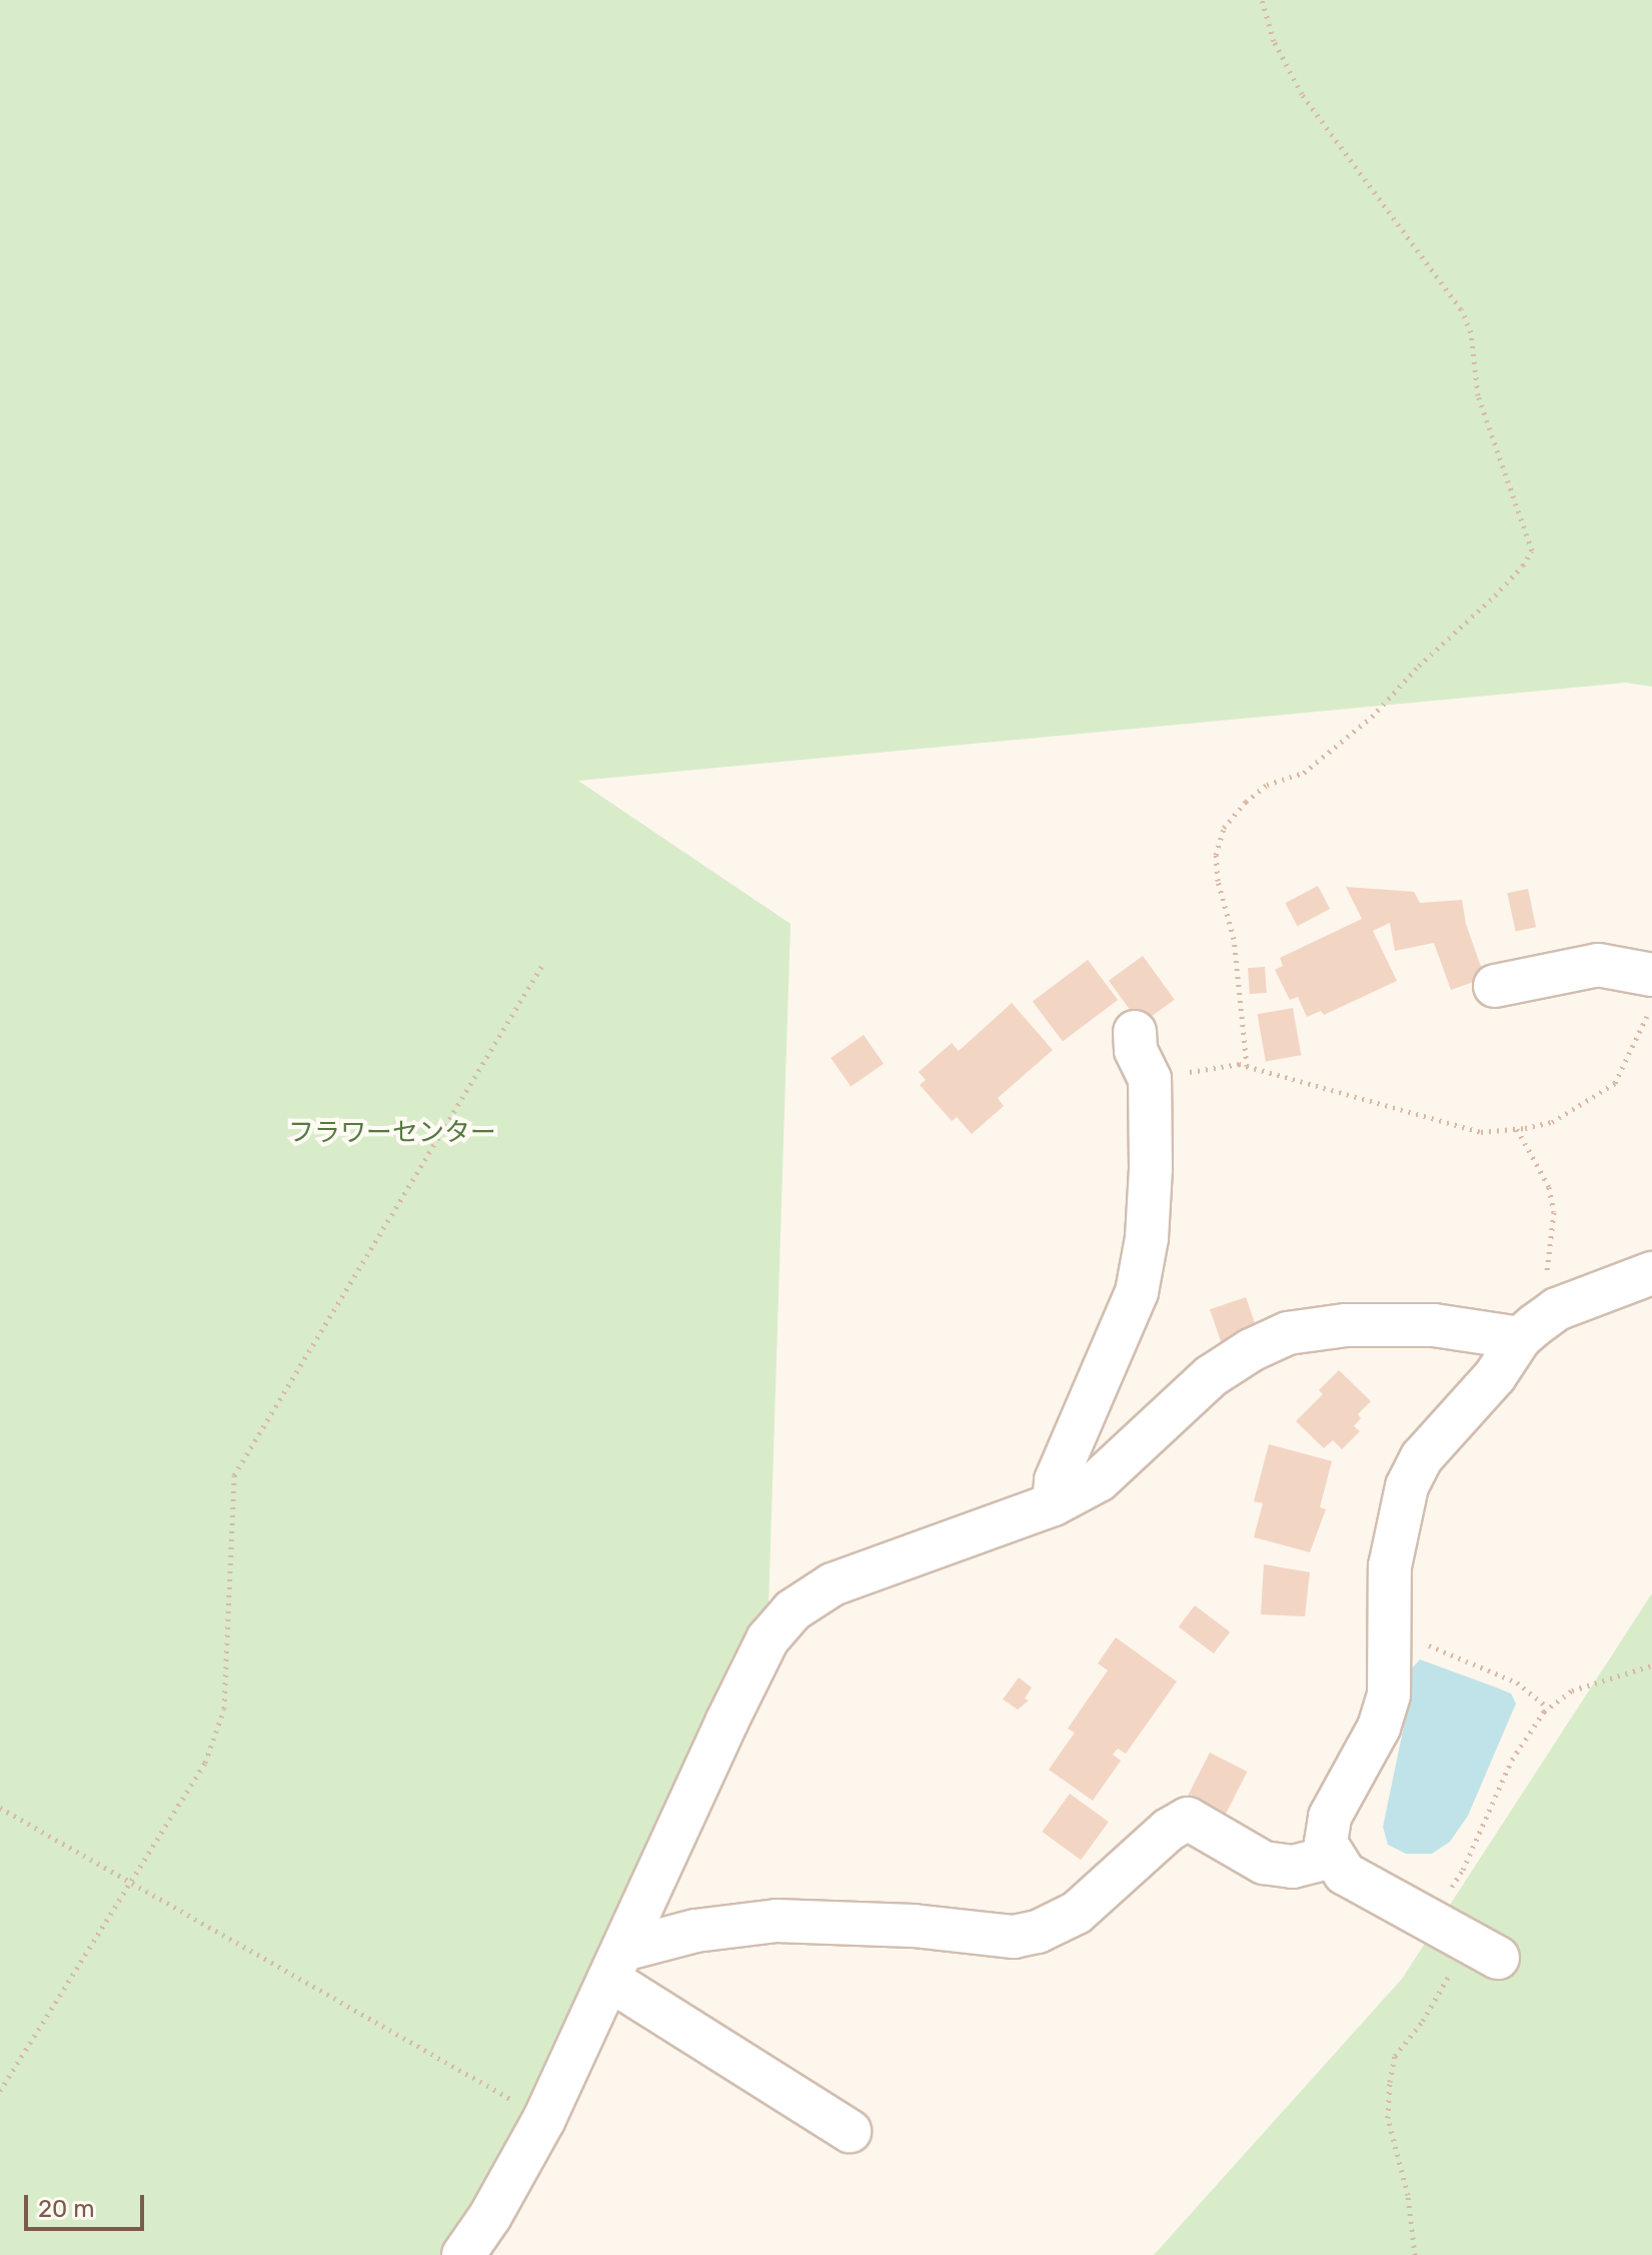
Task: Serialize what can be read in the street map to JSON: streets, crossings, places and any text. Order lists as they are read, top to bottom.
{
  "parks": ["フラワーセンター"],
  "scale_bar": "20 m"
}
